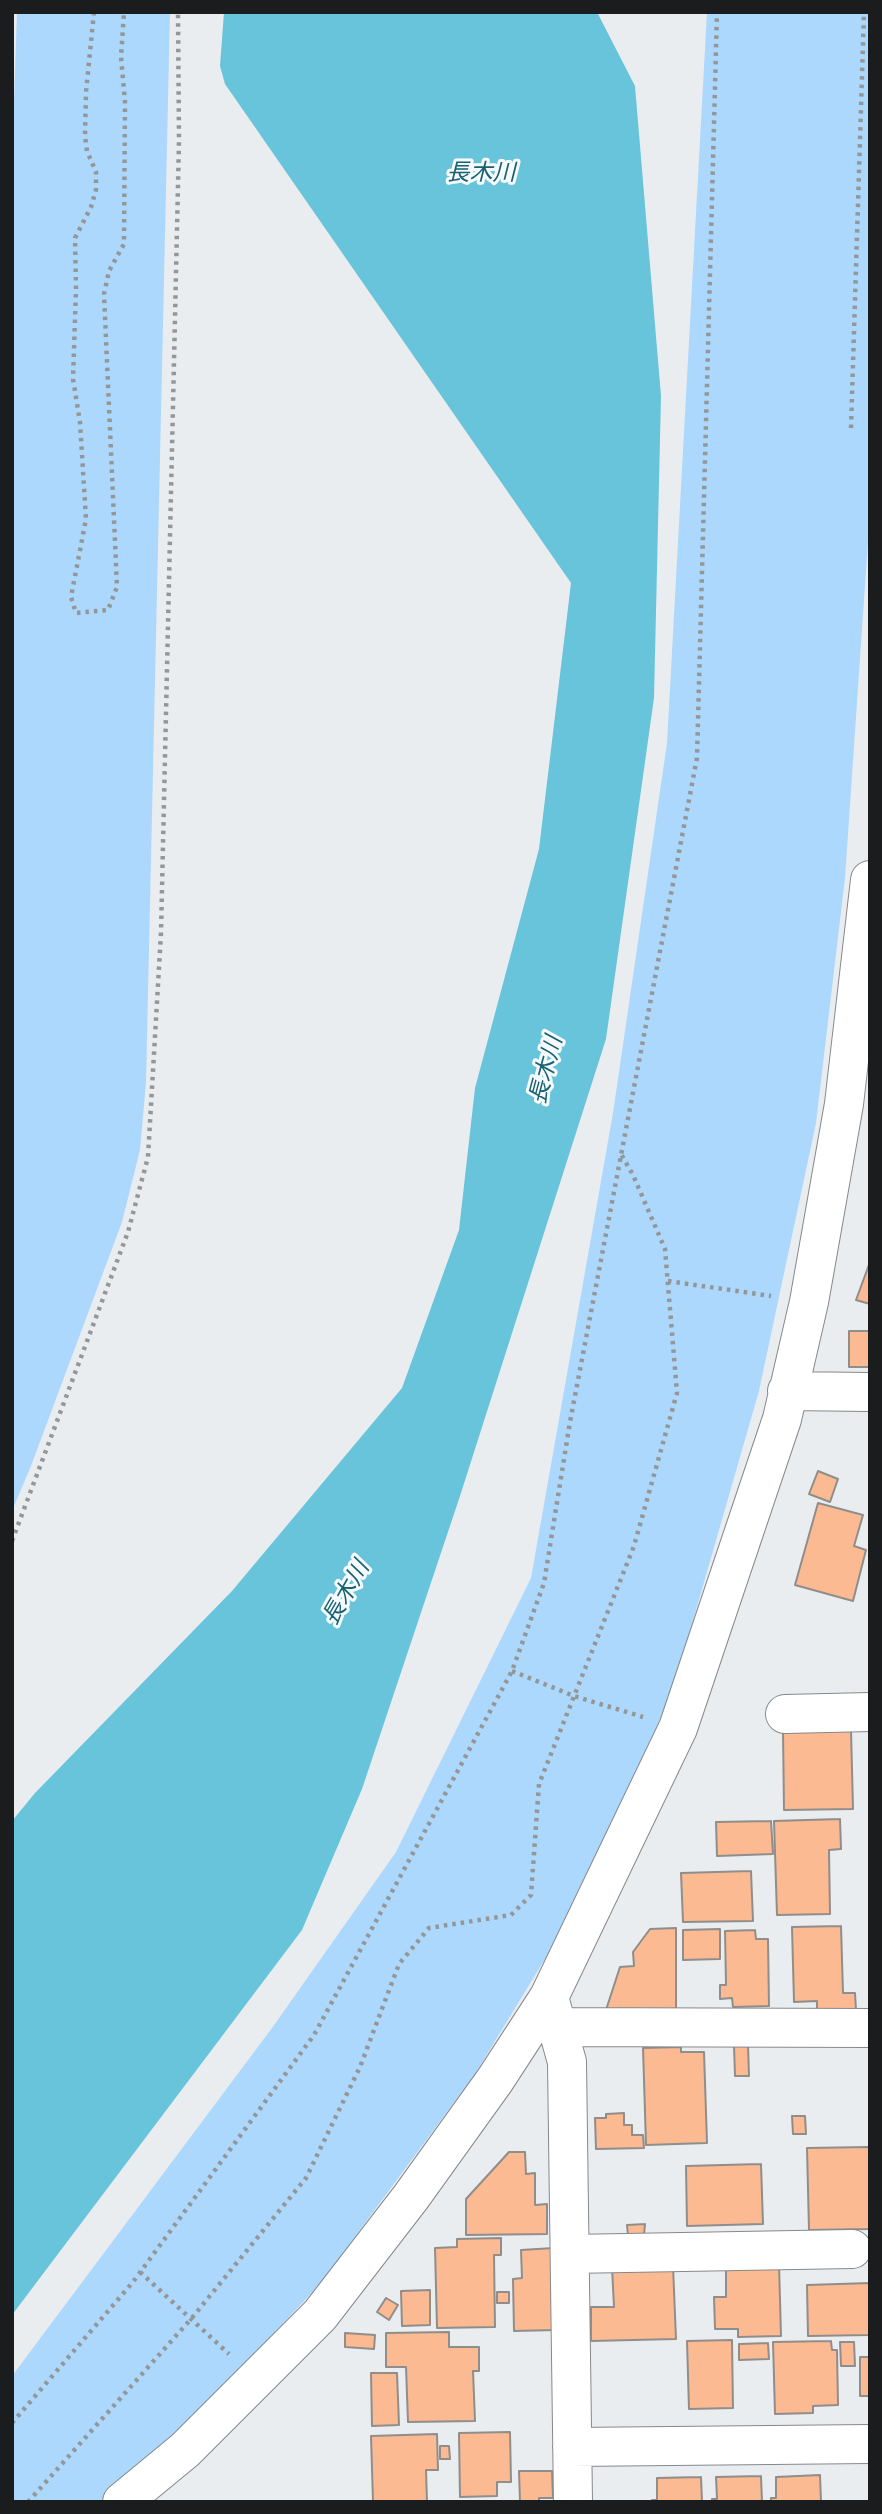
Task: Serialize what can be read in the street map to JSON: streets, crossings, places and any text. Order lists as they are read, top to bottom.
{
  "water": ["長木川"]
}
